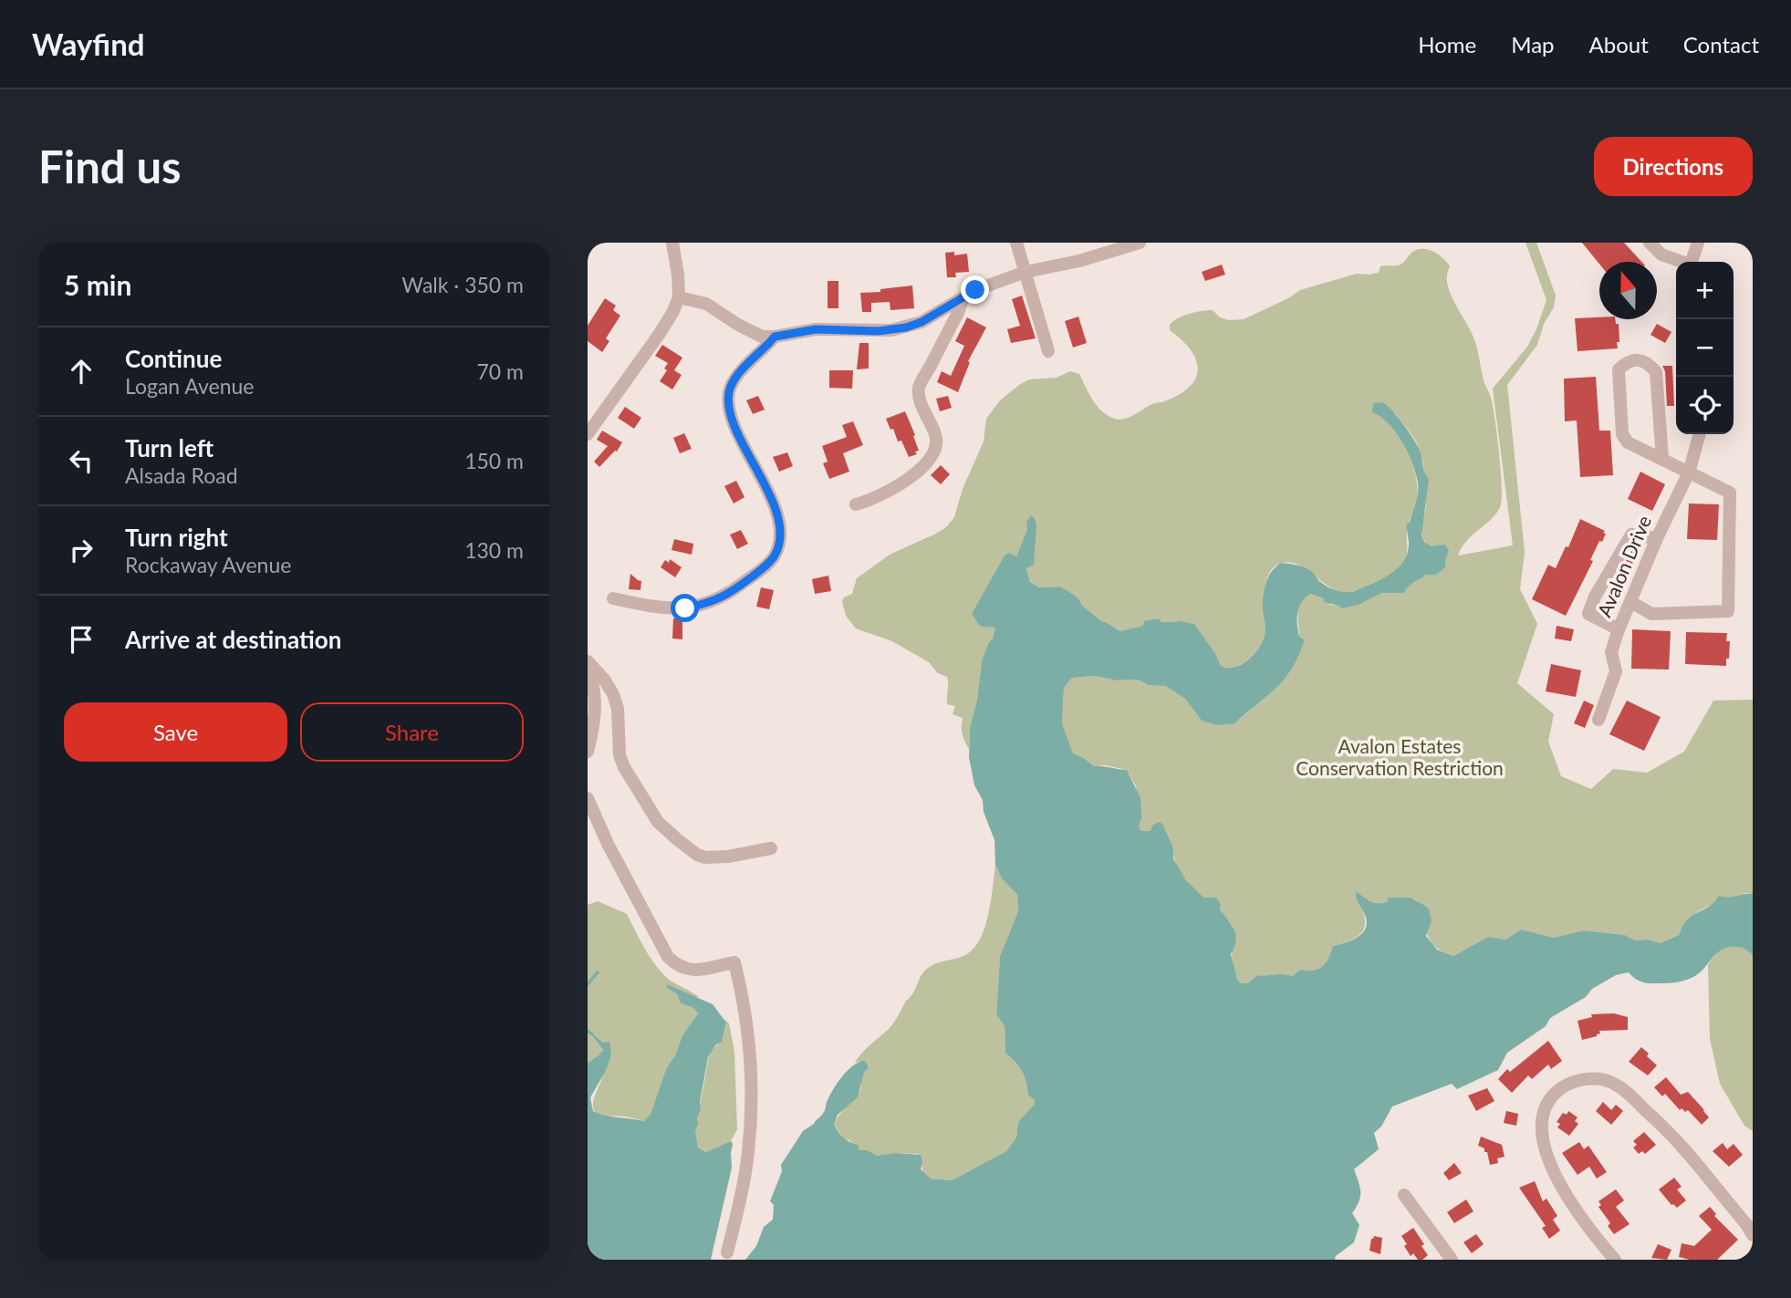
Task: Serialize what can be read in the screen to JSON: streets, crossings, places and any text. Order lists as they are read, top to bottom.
{
  "streets": {
    "street": ["Avalon Drive"]
  },
  "parks": ["Avalon Estates Conservation Restriction"],
  "north": "top",
  "page": {
    "header": "Wayfind",
    "nav": [
      "Home",
      "Map",
      "About",
      "Contact"
    ],
    "buttons": [
      "Directions",
      ["Save", "Share"]
    ],
    "title": "Find us",
    "heading": ["5 min", "Walk · 350 m"],
    "map_buttons": ["+", "−"],
    "list": [
      ["Continue", "Logan Avenue", "70 m"],
      ["Turn left", "Alsada Road", "150 m"],
      ["Turn right", "Rockaway Avenue", "130 m"],
      "Arrive at destination"
    ]
  }
}
